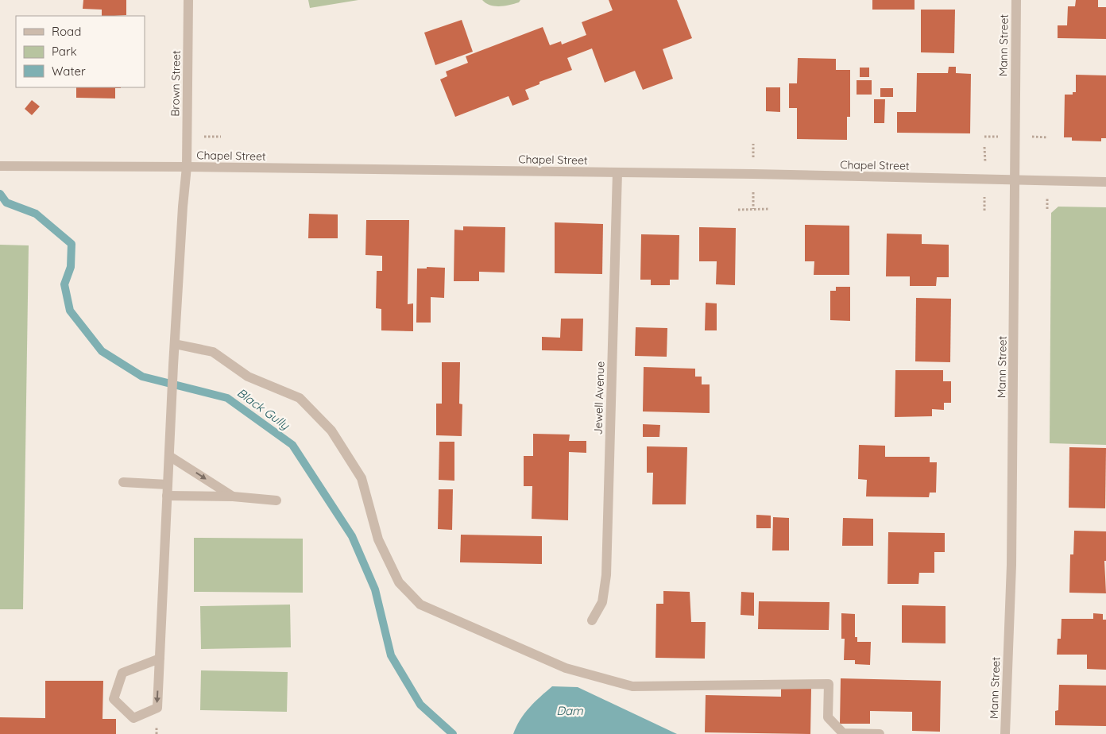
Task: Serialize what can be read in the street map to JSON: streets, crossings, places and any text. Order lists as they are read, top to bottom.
{
  "streets": {
    "street": [
      "Mann Street",
      "Brown Street",
      "Chapel Street",
      "Jewell Avenue"
    ]
  },
  "crossings": [
    ["Mann Street", "Chapel Street"],
    ["Brown Street", "Chapel Street"],
    ["Chapel Street", "Jewell Avenue"]
  ],
  "water": ["Black Gully", "Dam"],
  "legend": ["Road", "Park", "Water"]
}
